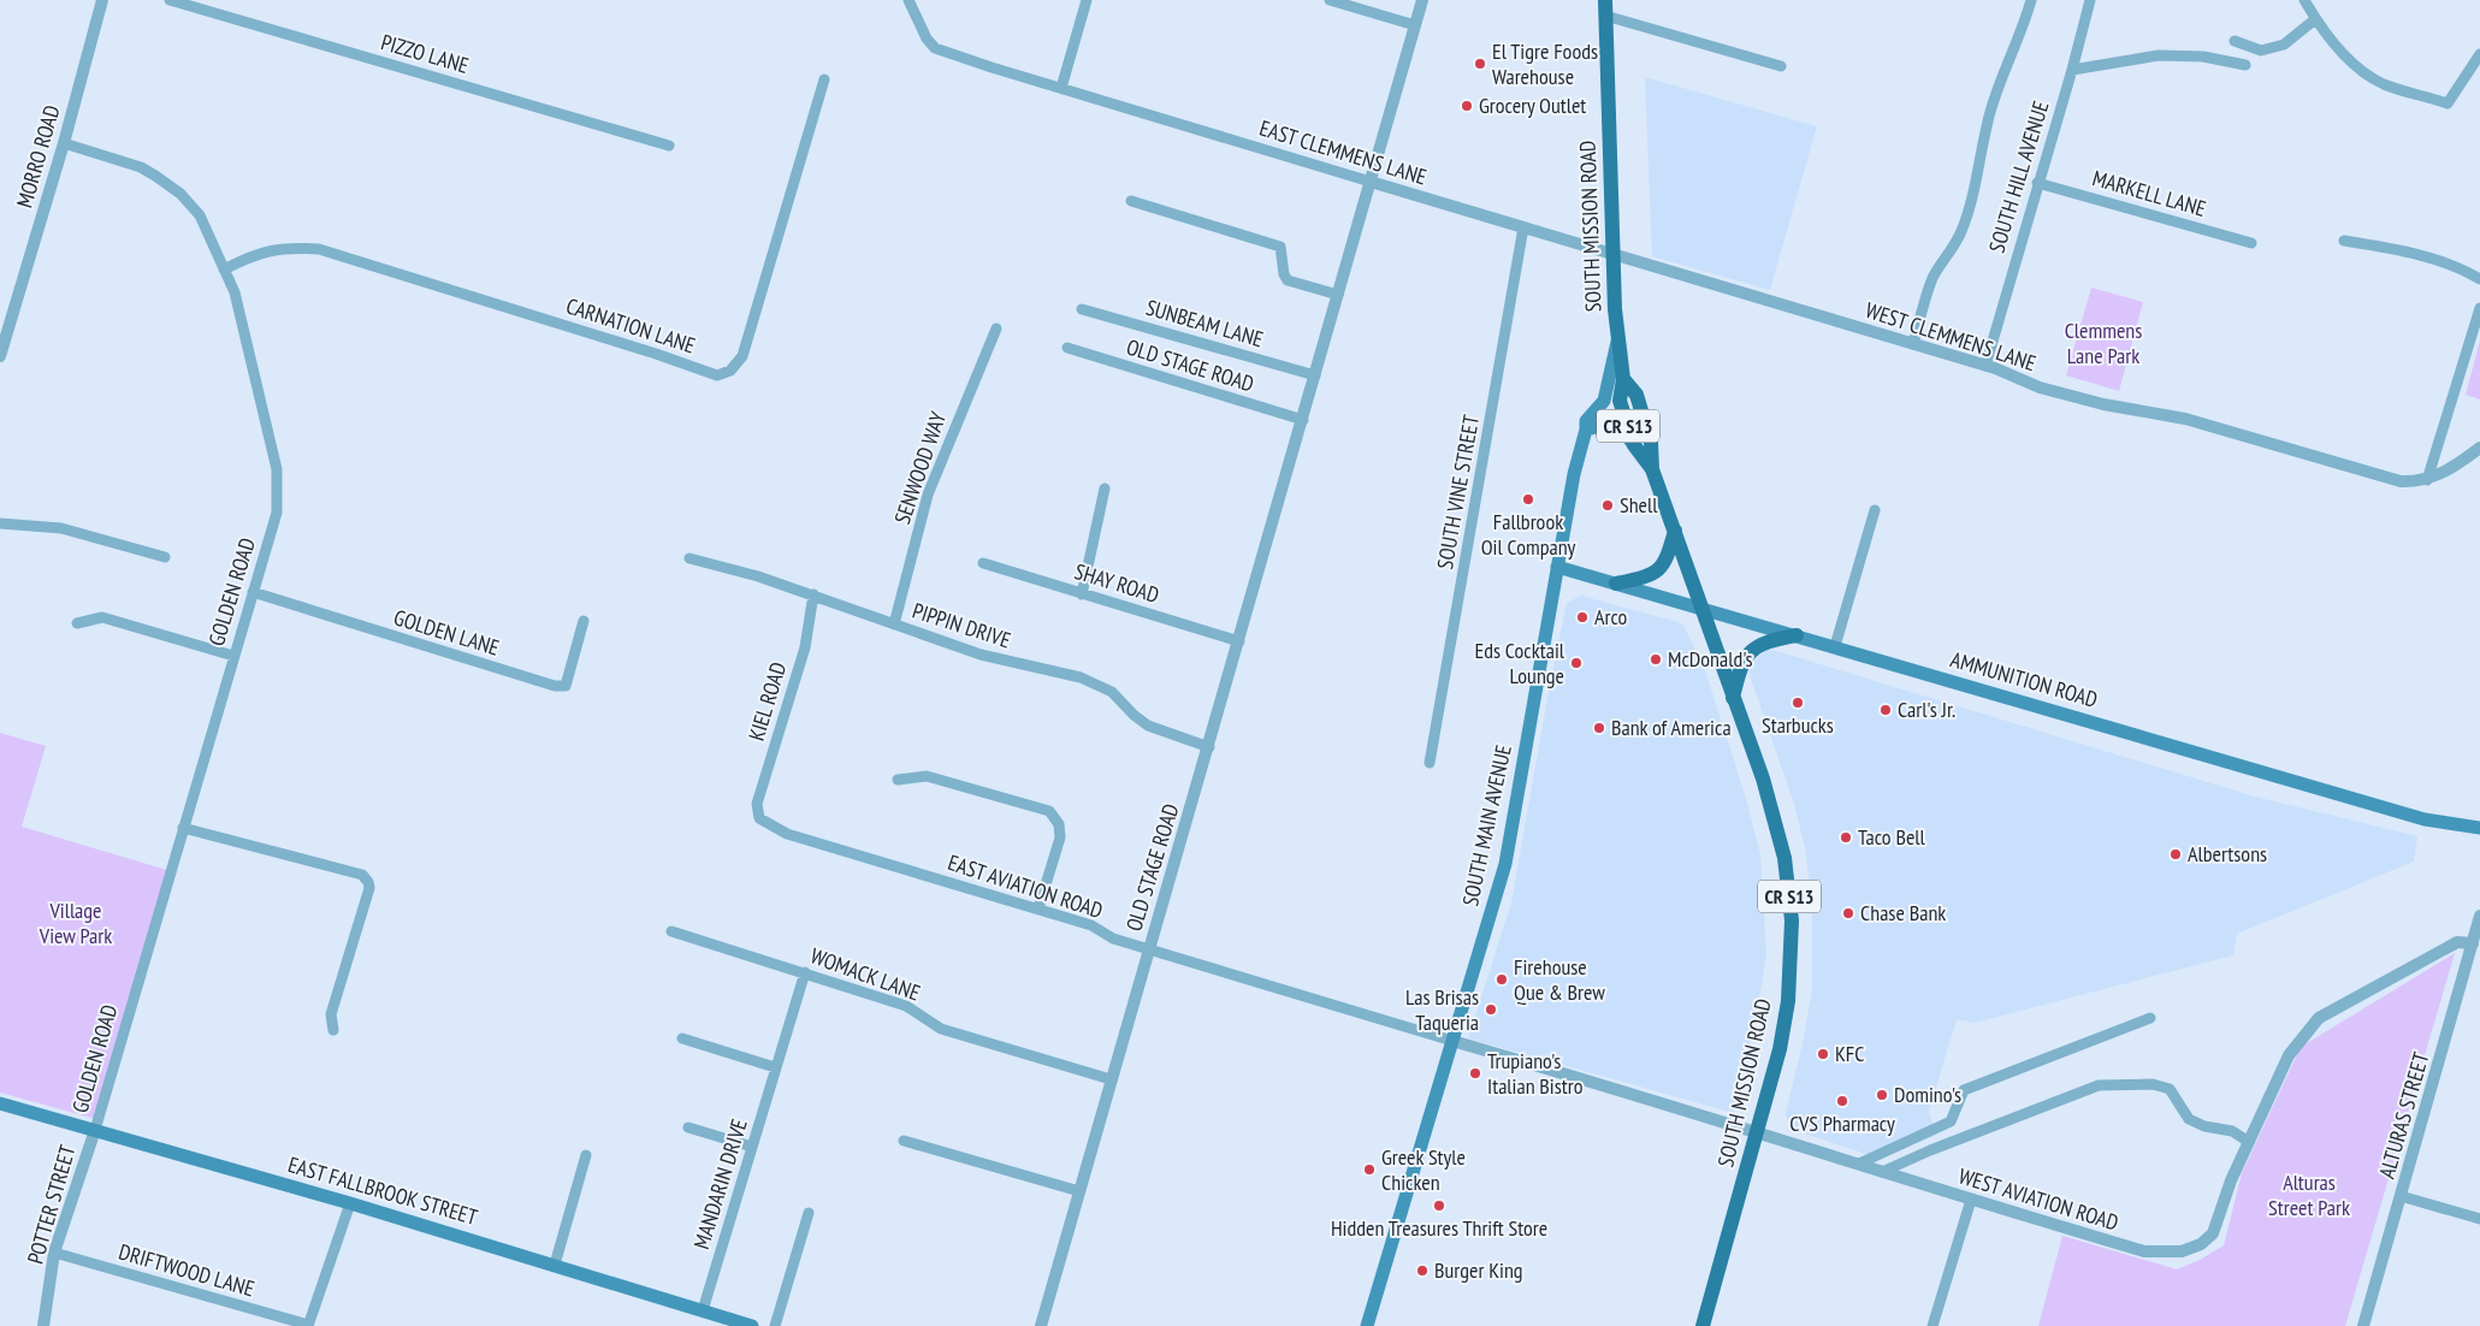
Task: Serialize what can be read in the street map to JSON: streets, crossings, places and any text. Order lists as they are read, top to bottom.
{
  "streets": {
    "main road": [
      "SOUTH MISSION ROAD",
      "CR S13",
      "AMMUNITION ROAD",
      "SOUTH MAIN AVENUE",
      "EAST FALLBROOK STREET"
    ],
    "street": [
      "PIZZO LANE",
      "EAST CLEMMENS LANE",
      "MORRO ROAD",
      "SOUTH HILL AVENUE",
      "MARKELL LANE",
      "SUNBEAM LANE",
      "CARNATION LANE",
      "WEST CLEMMENS LANE",
      "OLD STAGE ROAD",
      "SENWOOD WAY",
      "SOUTH VINE STREET",
      "SHAY ROAD",
      "GOLDEN ROAD",
      "PIPPIN DRIVE",
      "GOLDEN LANE",
      "KIEL ROAD",
      "EAST AVIATION ROAD",
      "WOMACK LANE",
      "ALTURAS STREET",
      "MANDARIN DRIVE",
      "WEST AVIATION ROAD",
      "POTTER STREET",
      "DRIFTWOOD LANE"
    ]
  },
  "crossings": [
    ["EAST CLEMMENS LANE", "SOUTH MISSION ROAD"],
    ["EAST CLEMMENS LANE", "WEST CLEMMENS LANE"],
    ["EAST CLEMMENS LANE", "OLD STAGE ROAD"],
    ["EAST CLEMMENS LANE", "SOUTH VINE STREET"],
    ["MORRO ROAD", "GOLDEN ROAD"],
    ["SOUTH HILL AVENUE", "MARKELL LANE"],
    ["SOUTH HILL AVENUE", "WEST CLEMMENS LANE"],
    ["SOUTH MISSION ROAD", "WEST CLEMMENS LANE"],
    ["SOUTH MISSION ROAD", "AMMUNITION ROAD"],
    ["SOUTH MISSION ROAD", "SOUTH MAIN AVENUE"],
    ["SOUTH MISSION ROAD", "WEST AVIATION ROAD"],
    ["SUNBEAM LANE", "OLD STAGE ROAD"],
    ["CARNATION LANE", "GOLDEN ROAD"],
    ["OLD STAGE ROAD", "SHAY ROAD"],
    ["OLD STAGE ROAD", "PIPPIN DRIVE"],
    ["OLD STAGE ROAD", "EAST AVIATION ROAD"],
    ["OLD STAGE ROAD", "WOMACK LANE"],
    ["SENWOOD WAY", "PIPPIN DRIVE"],
    ["GOLDEN ROAD", "GOLDEN LANE"],
    ["GOLDEN ROAD", "EAST FALLBROOK STREET"],
    ["GOLDEN ROAD", "POTTER STREET"],
    ["PIPPIN DRIVE", "KIEL ROAD"],
    ["AMMUNITION ROAD", "SOUTH MAIN AVENUE"],
    ["KIEL ROAD", "EAST AVIATION ROAD"],
    ["SOUTH MAIN AVENUE", "EAST AVIATION ROAD"],
    ["SOUTH MAIN AVENUE", "WEST AVIATION ROAD"],
    ["EAST AVIATION ROAD", "WEST AVIATION ROAD"],
    ["WOMACK LANE", "MANDARIN DRIVE"],
    ["ALTURAS STREET", "WEST AVIATION ROAD"],
    ["MANDARIN DRIVE", "EAST FALLBROOK STREET"],
    ["EAST FALLBROOK STREET", "POTTER STREET"],
    ["POTTER STREET", "DRIFTWOOD LANE"]
  ],
  "parks": ["Clemmens Lane Park", "Village View Park", "Alturas Street Park"],
  "places": [
    "El Tigre Foods Warehouse",
    "Grocery Outlet",
    "Fallbrook Oil Company",
    "Shell",
    "Arco",
    "McDonald's",
    "Eds Cocktail Lounge",
    "Starbucks",
    "Carl's Jr.",
    "Bank of America",
    "Taco Bell",
    "Albertsons",
    "Chase Bank",
    "Firehouse Que & Brew",
    "Las Brisas Taqueria",
    "KFC",
    "Trupiano's Italian Bistro",
    "Domino's",
    "CVS Pharmacy",
    "Greek Style Chicken",
    "Hidden Treasures Thrift Store",
    "Burger King"
  ]
}
